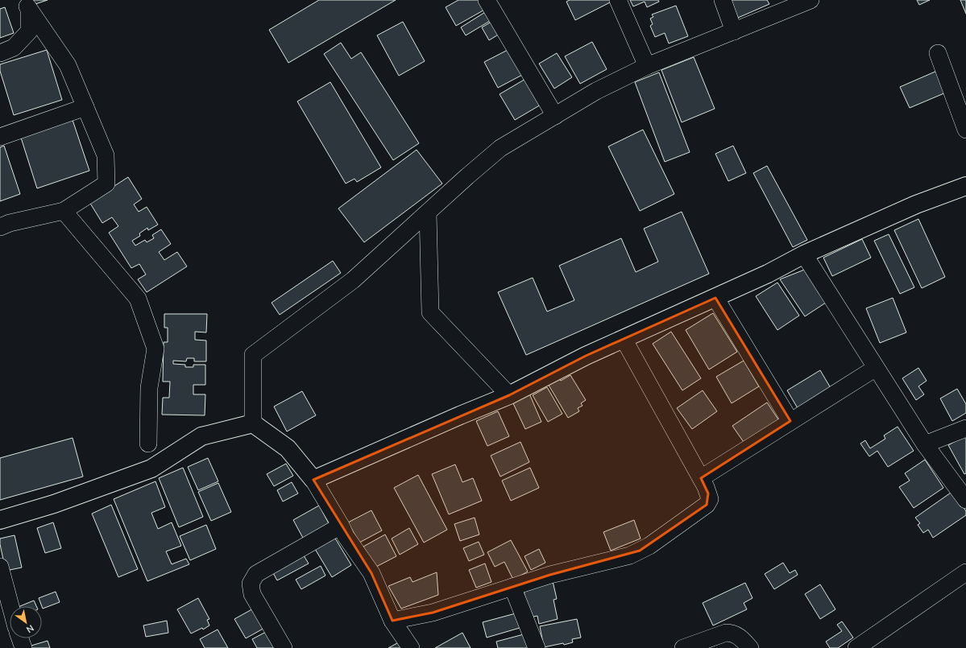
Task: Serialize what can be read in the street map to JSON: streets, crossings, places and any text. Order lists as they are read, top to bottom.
{
  "north": "bottom right"
}
